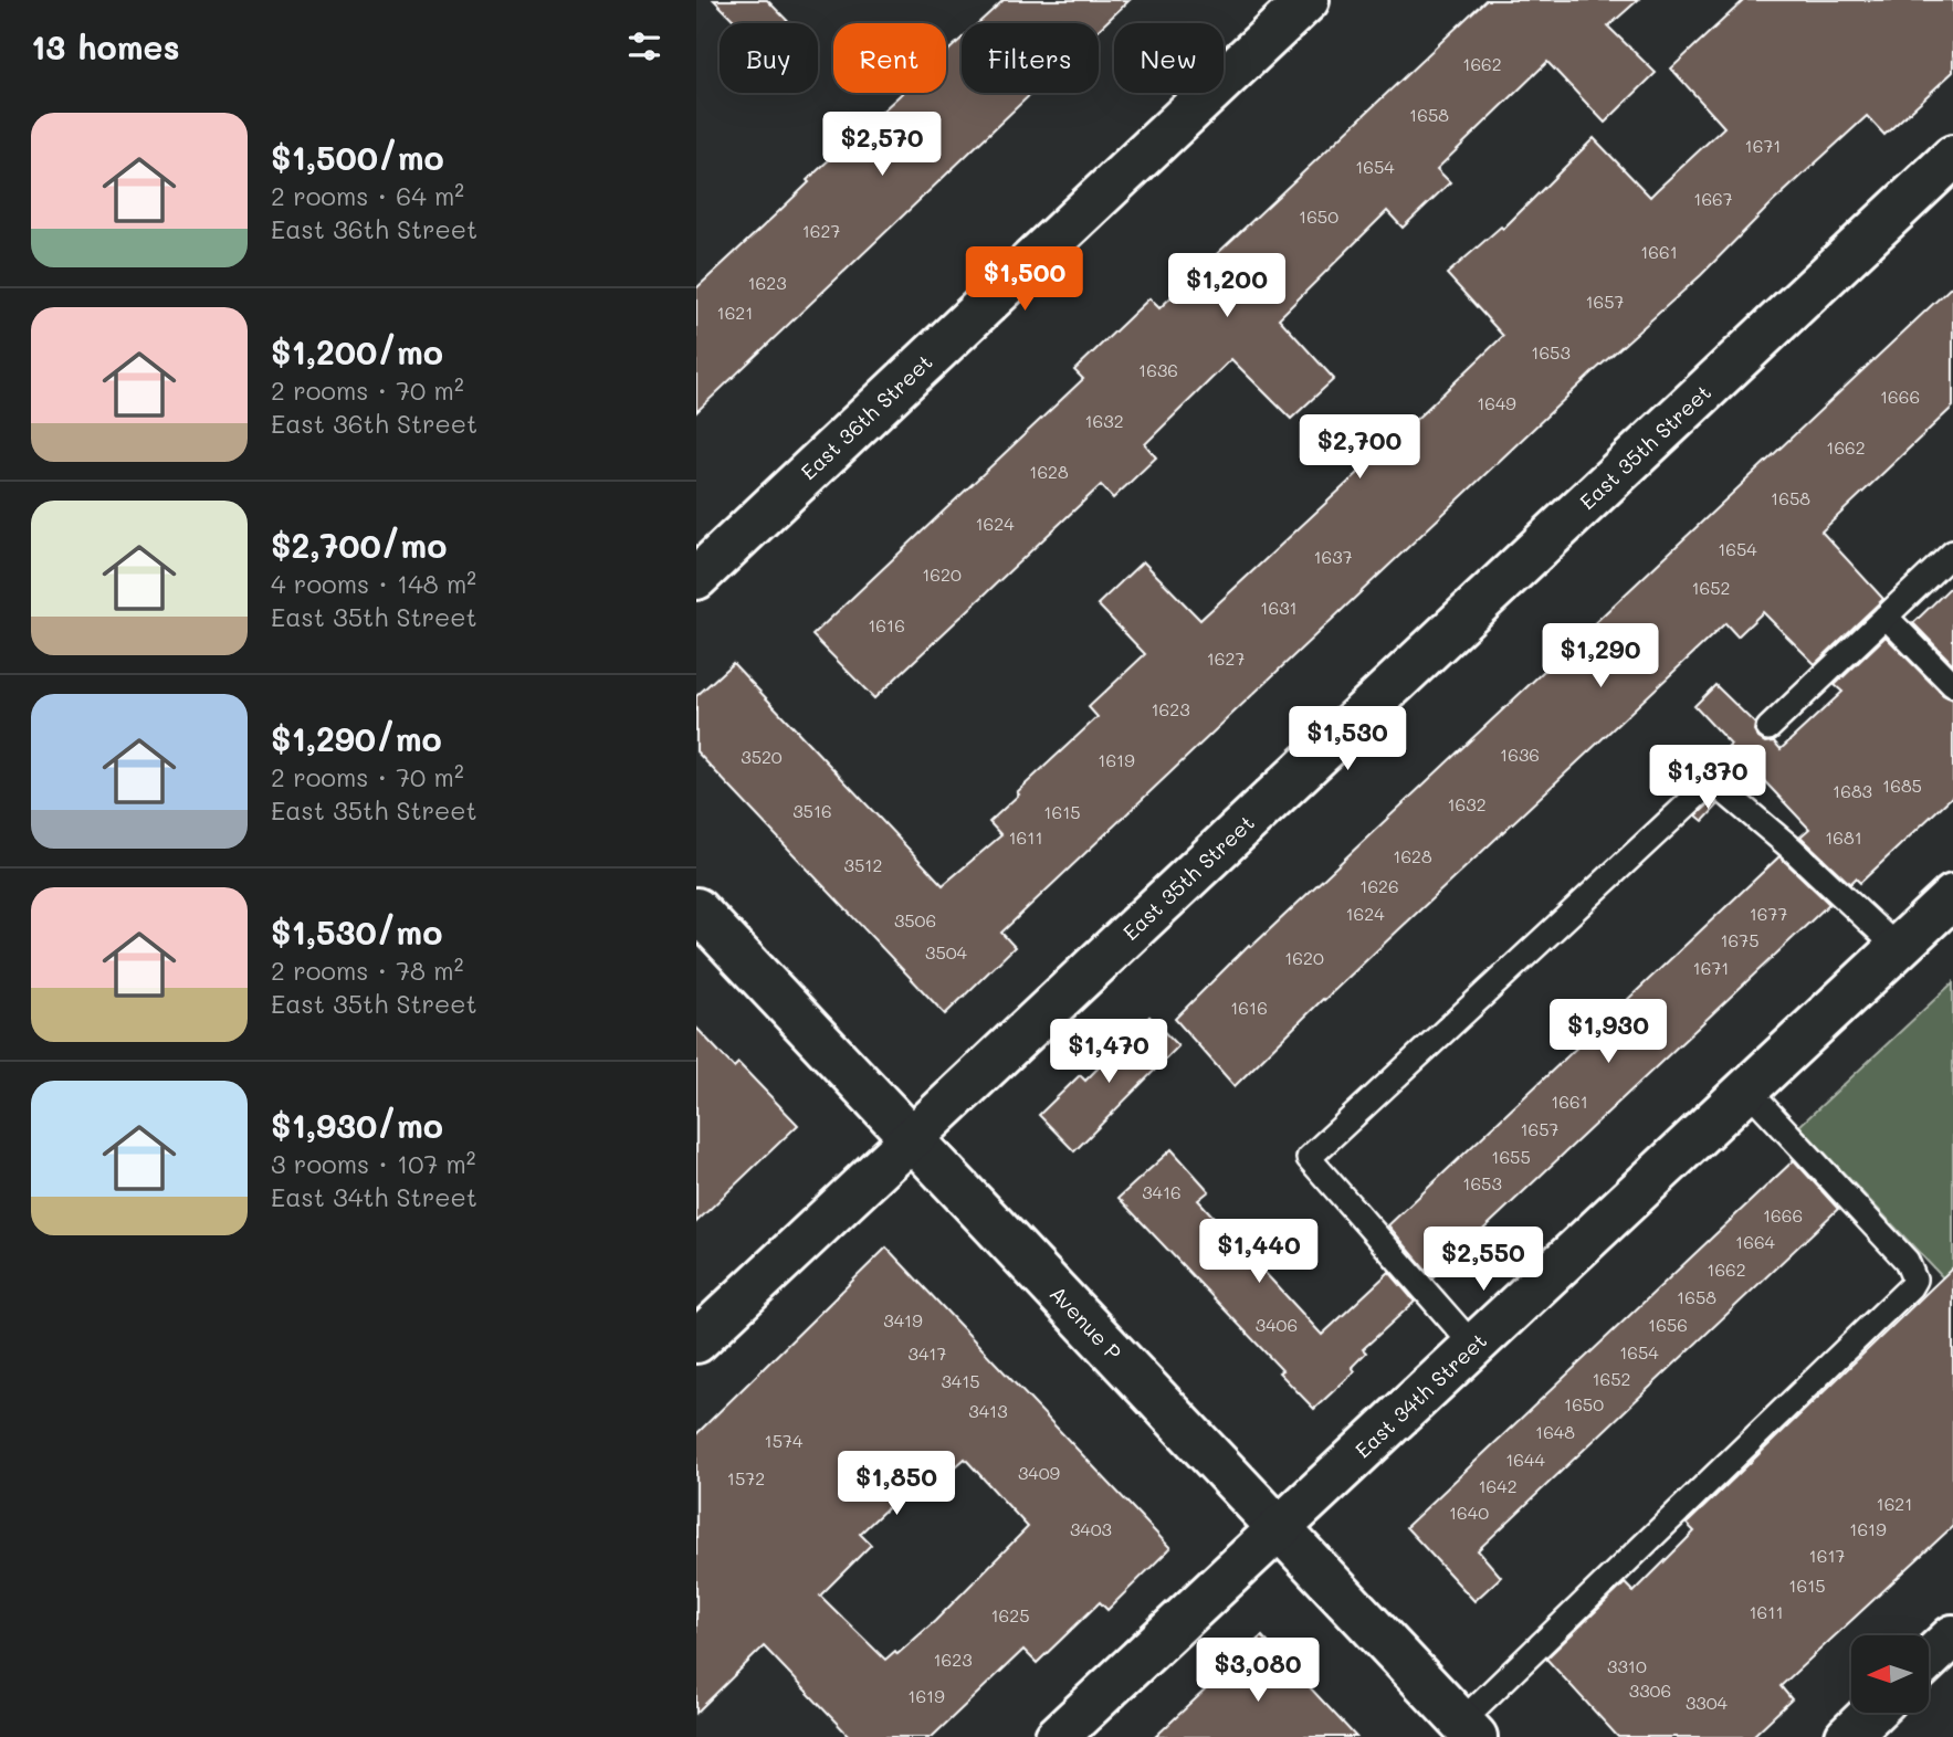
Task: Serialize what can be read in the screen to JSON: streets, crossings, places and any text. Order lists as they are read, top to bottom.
{
  "streets": {
    "street": [
      "East 36th Street",
      "East 35th Street",
      "Avenue P",
      "East 34th Street"
    ]
  },
  "crossings": [
    ["East 35th Street", "Avenue P"],
    ["Avenue P", "East 34th Street"]
  ],
  "house_numbers": [
    "1662",
    "1658",
    "1671",
    "1654",
    "1667",
    "1650",
    "1627",
    "1661",
    "1623",
    "1657",
    "1621",
    "1653",
    "1636",
    "1666",
    "1649",
    "1632",
    "1662",
    "1628",
    "1658",
    "1624",
    "1654",
    "1637",
    "1620",
    "1652",
    "1631",
    "1616",
    "1627",
    "1623",
    "1636",
    "3520",
    "1619",
    "1685",
    "1683",
    "1632",
    "3516",
    "1615",
    "1611",
    "1681",
    "1628",
    "3512",
    "1626",
    "1624",
    "1677",
    "3506",
    "1675",
    "3504",
    "1620",
    "1671",
    "1616",
    "1661",
    "1657",
    "1655",
    "1653",
    "3416",
    "1666",
    "1664",
    "1662",
    "1658",
    "3419",
    "3406",
    "1656",
    "1654",
    "3417",
    "1652",
    "3415",
    "1650",
    "3413",
    "1648",
    "1574",
    "1644",
    "3409",
    "1572",
    "1642",
    "1621",
    "1640",
    "3403",
    "1619",
    "1617",
    "1615",
    "1611",
    "1625",
    "1623",
    "3310",
    "3306",
    "1619",
    "3304"
  ],
  "north": "left",
  "page": {
    "heading": "13 homes",
    "chip": [
      "Buy",
      "Rent",
      "Filters",
      "New"
    ],
    "list": [
      {
        "name": "$1,500/mo",
        "note": "2 rooms · 64 m² · East 36th Street"
      },
      {
        "name": "$1,200/mo",
        "note": "2 rooms · 70 m² · East 36th Street"
      },
      {
        "name": "$2,700/mo",
        "note": "4 rooms · 148 m² · East 35th Street"
      },
      {
        "name": "$1,290/mo",
        "note": "2 rooms · 70 m² · East 35th Street"
      },
      {
        "name": "$1,530/mo",
        "note": "2 rooms · 78 m² · East 35th Street"
      },
      {
        "name": "$1,930/mo",
        "note": "3 rooms · 107 m² · East 34th Street"
      }
    ],
    "price": [
      "$2,570",
      "$1,500",
      "$1,200",
      "$2,700",
      "$1,290",
      "$1,530",
      "$1,370",
      "$1,930",
      "$1,470",
      "$1,440",
      "$2,550",
      "$1,850",
      "$3,080"
    ]
  }
}
